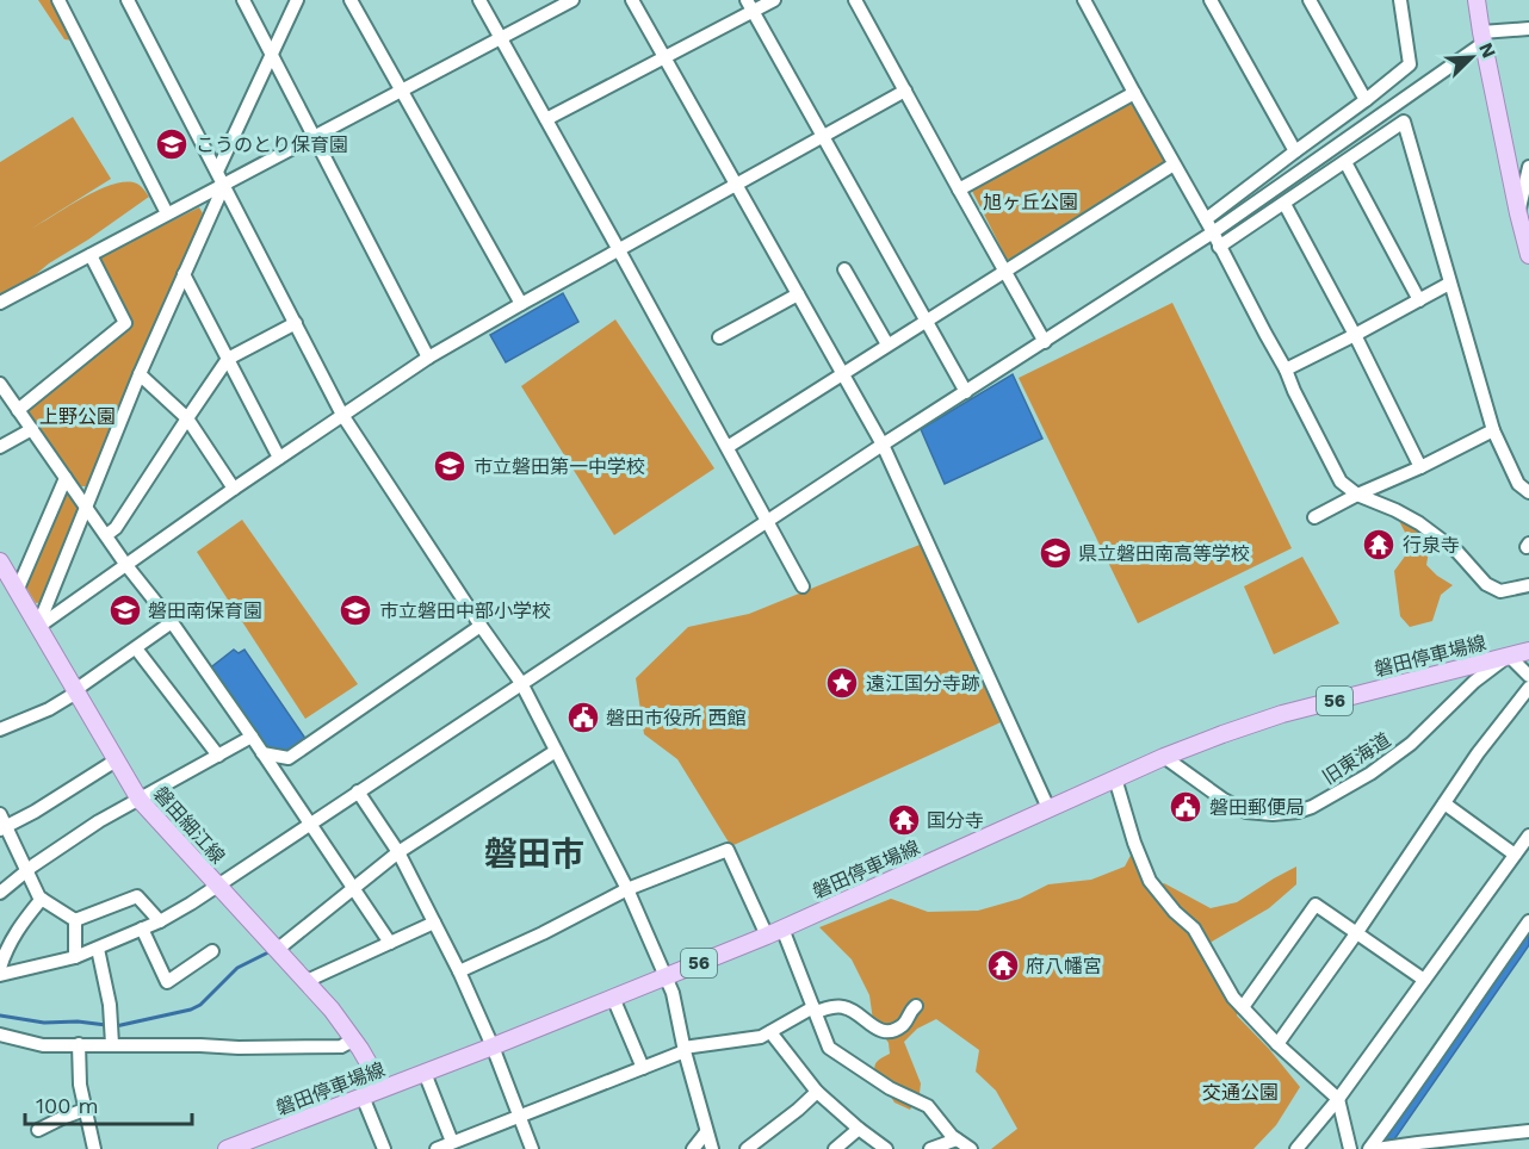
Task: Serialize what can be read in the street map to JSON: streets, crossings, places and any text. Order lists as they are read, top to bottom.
{
  "streets": {
    "main road": ["磐田停車場線", "56", "磐田細江線"],
    "street": ["旧東海道"]
  },
  "crossings": [
    ["磐田停車場線", "旧東海道"],
    ["磐田停車場線", "磐田細江線"]
  ],
  "districts": ["磐田市"],
  "parks": ["旭ヶ丘公園", "上野公園", "交通公園"],
  "places": {
    "school or university": [
      "こうのとり保育園",
      "市立磐田第一中学校",
      "県立磐田南高等学校",
      "磐田南保育園",
      "市立磐田中部小学校"
    ],
    "temple": ["行泉寺", "国分寺", "府八幡宮"],
    "place": ["遠江国分寺跡"],
    "public building": ["磐田市役所 西館", "磐田郵便局"]
  },
  "scale_bar": "100 m",
  "north": "top right"
}
